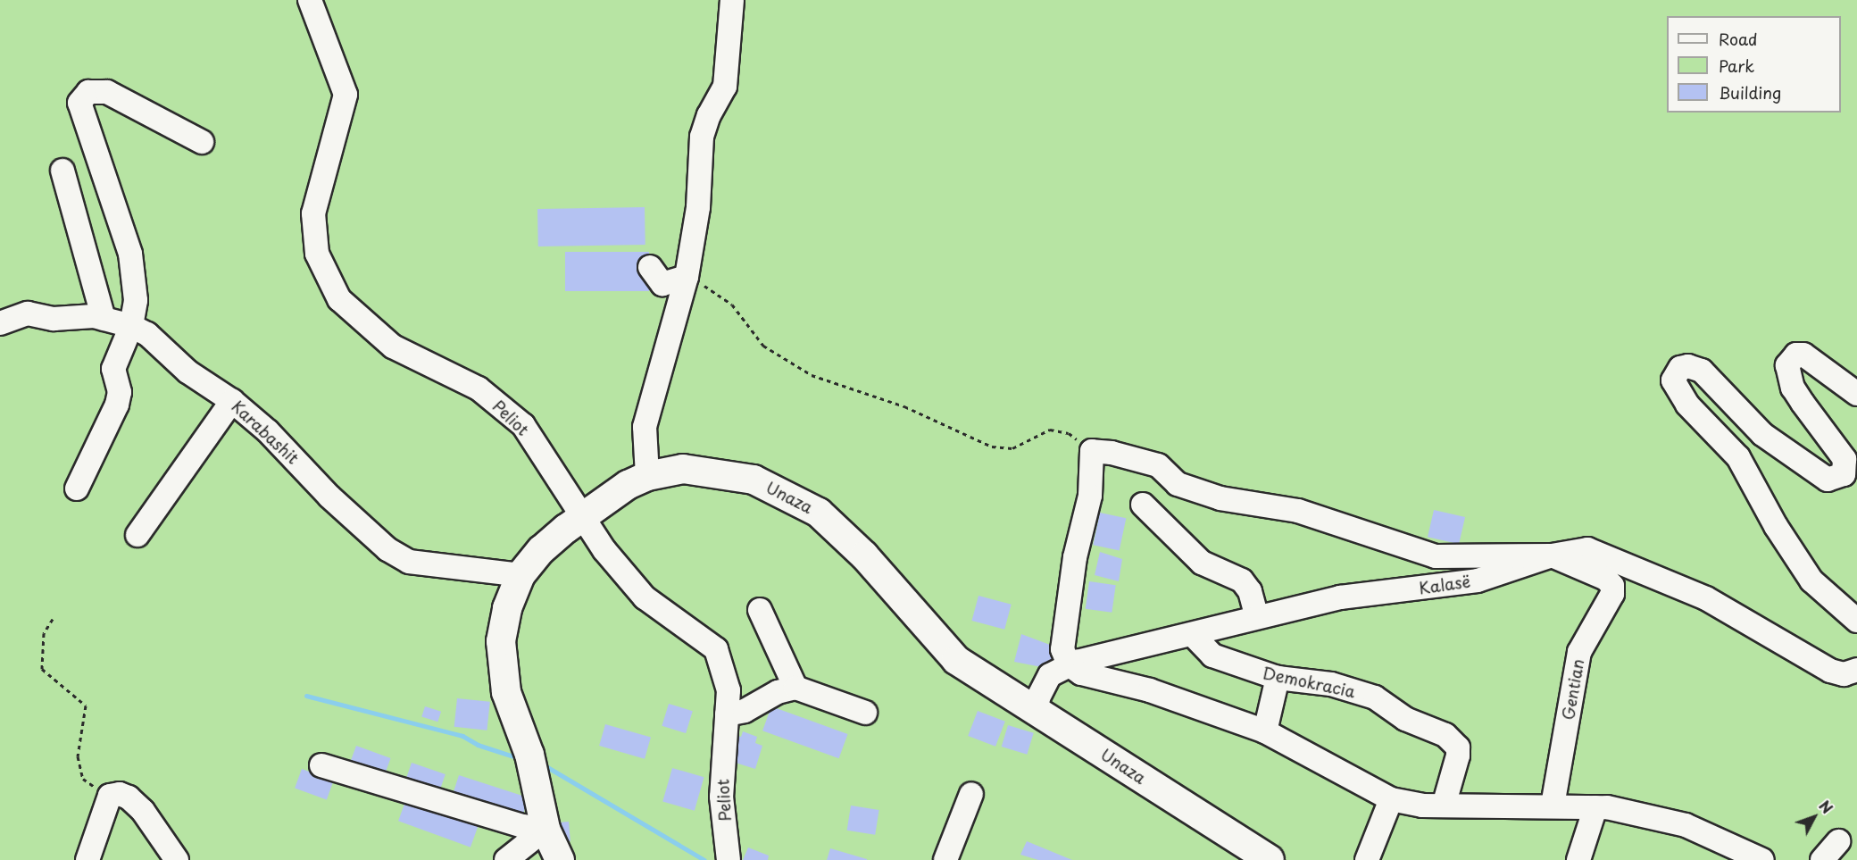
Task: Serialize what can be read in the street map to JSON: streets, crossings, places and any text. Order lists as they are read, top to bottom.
{
  "streets": {
    "main road": ["Unaza"],
    "street": [
      "Peliot",
      "Karabashit",
      "Kalasë",
      "Demokracia",
      "Gentian"
    ]
  },
  "crossings": [
    ["Peliot", "Unaza"],
    ["Karabashit", "Unaza"],
    ["Unaza", "Kalasë"],
    ["Kalasë", "Demokracia"],
    ["Kalasë", "Gentian"]
  ],
  "legend": ["Road", "Park", "Building"],
  "north": "top right"
}
